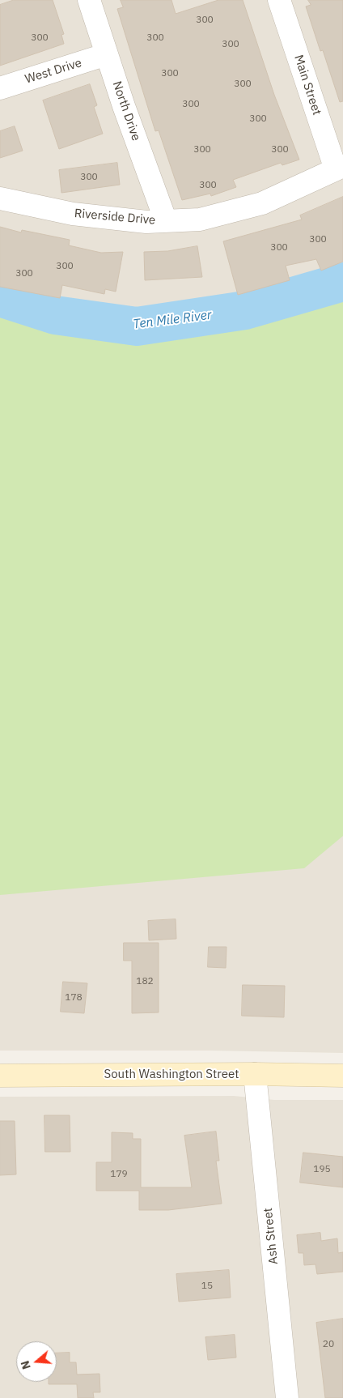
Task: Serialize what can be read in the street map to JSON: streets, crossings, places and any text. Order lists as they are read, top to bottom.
{
  "streets": {
    "main road": ["South Washington Street"],
    "street": [
      "West Drive",
      "Main Street",
      "North Drive",
      "Riverside Drive",
      "Ash Street"
    ]
  },
  "crossings": [
    ["West Drive", "North Drive"],
    ["Main Street", "Riverside Drive"],
    ["North Drive", "Riverside Drive"],
    ["South Washington Street", "Ash Street"]
  ],
  "water": ["Ten Mile River"],
  "house_numbers": [
    "300",
    "300",
    "300",
    "300",
    "300",
    "300",
    "300",
    "300",
    "300",
    "300",
    "300",
    "300",
    "300",
    "300",
    "300",
    "300",
    "182",
    "178",
    "195",
    "179",
    "15",
    "20"
  ],
  "north": "left"
}
